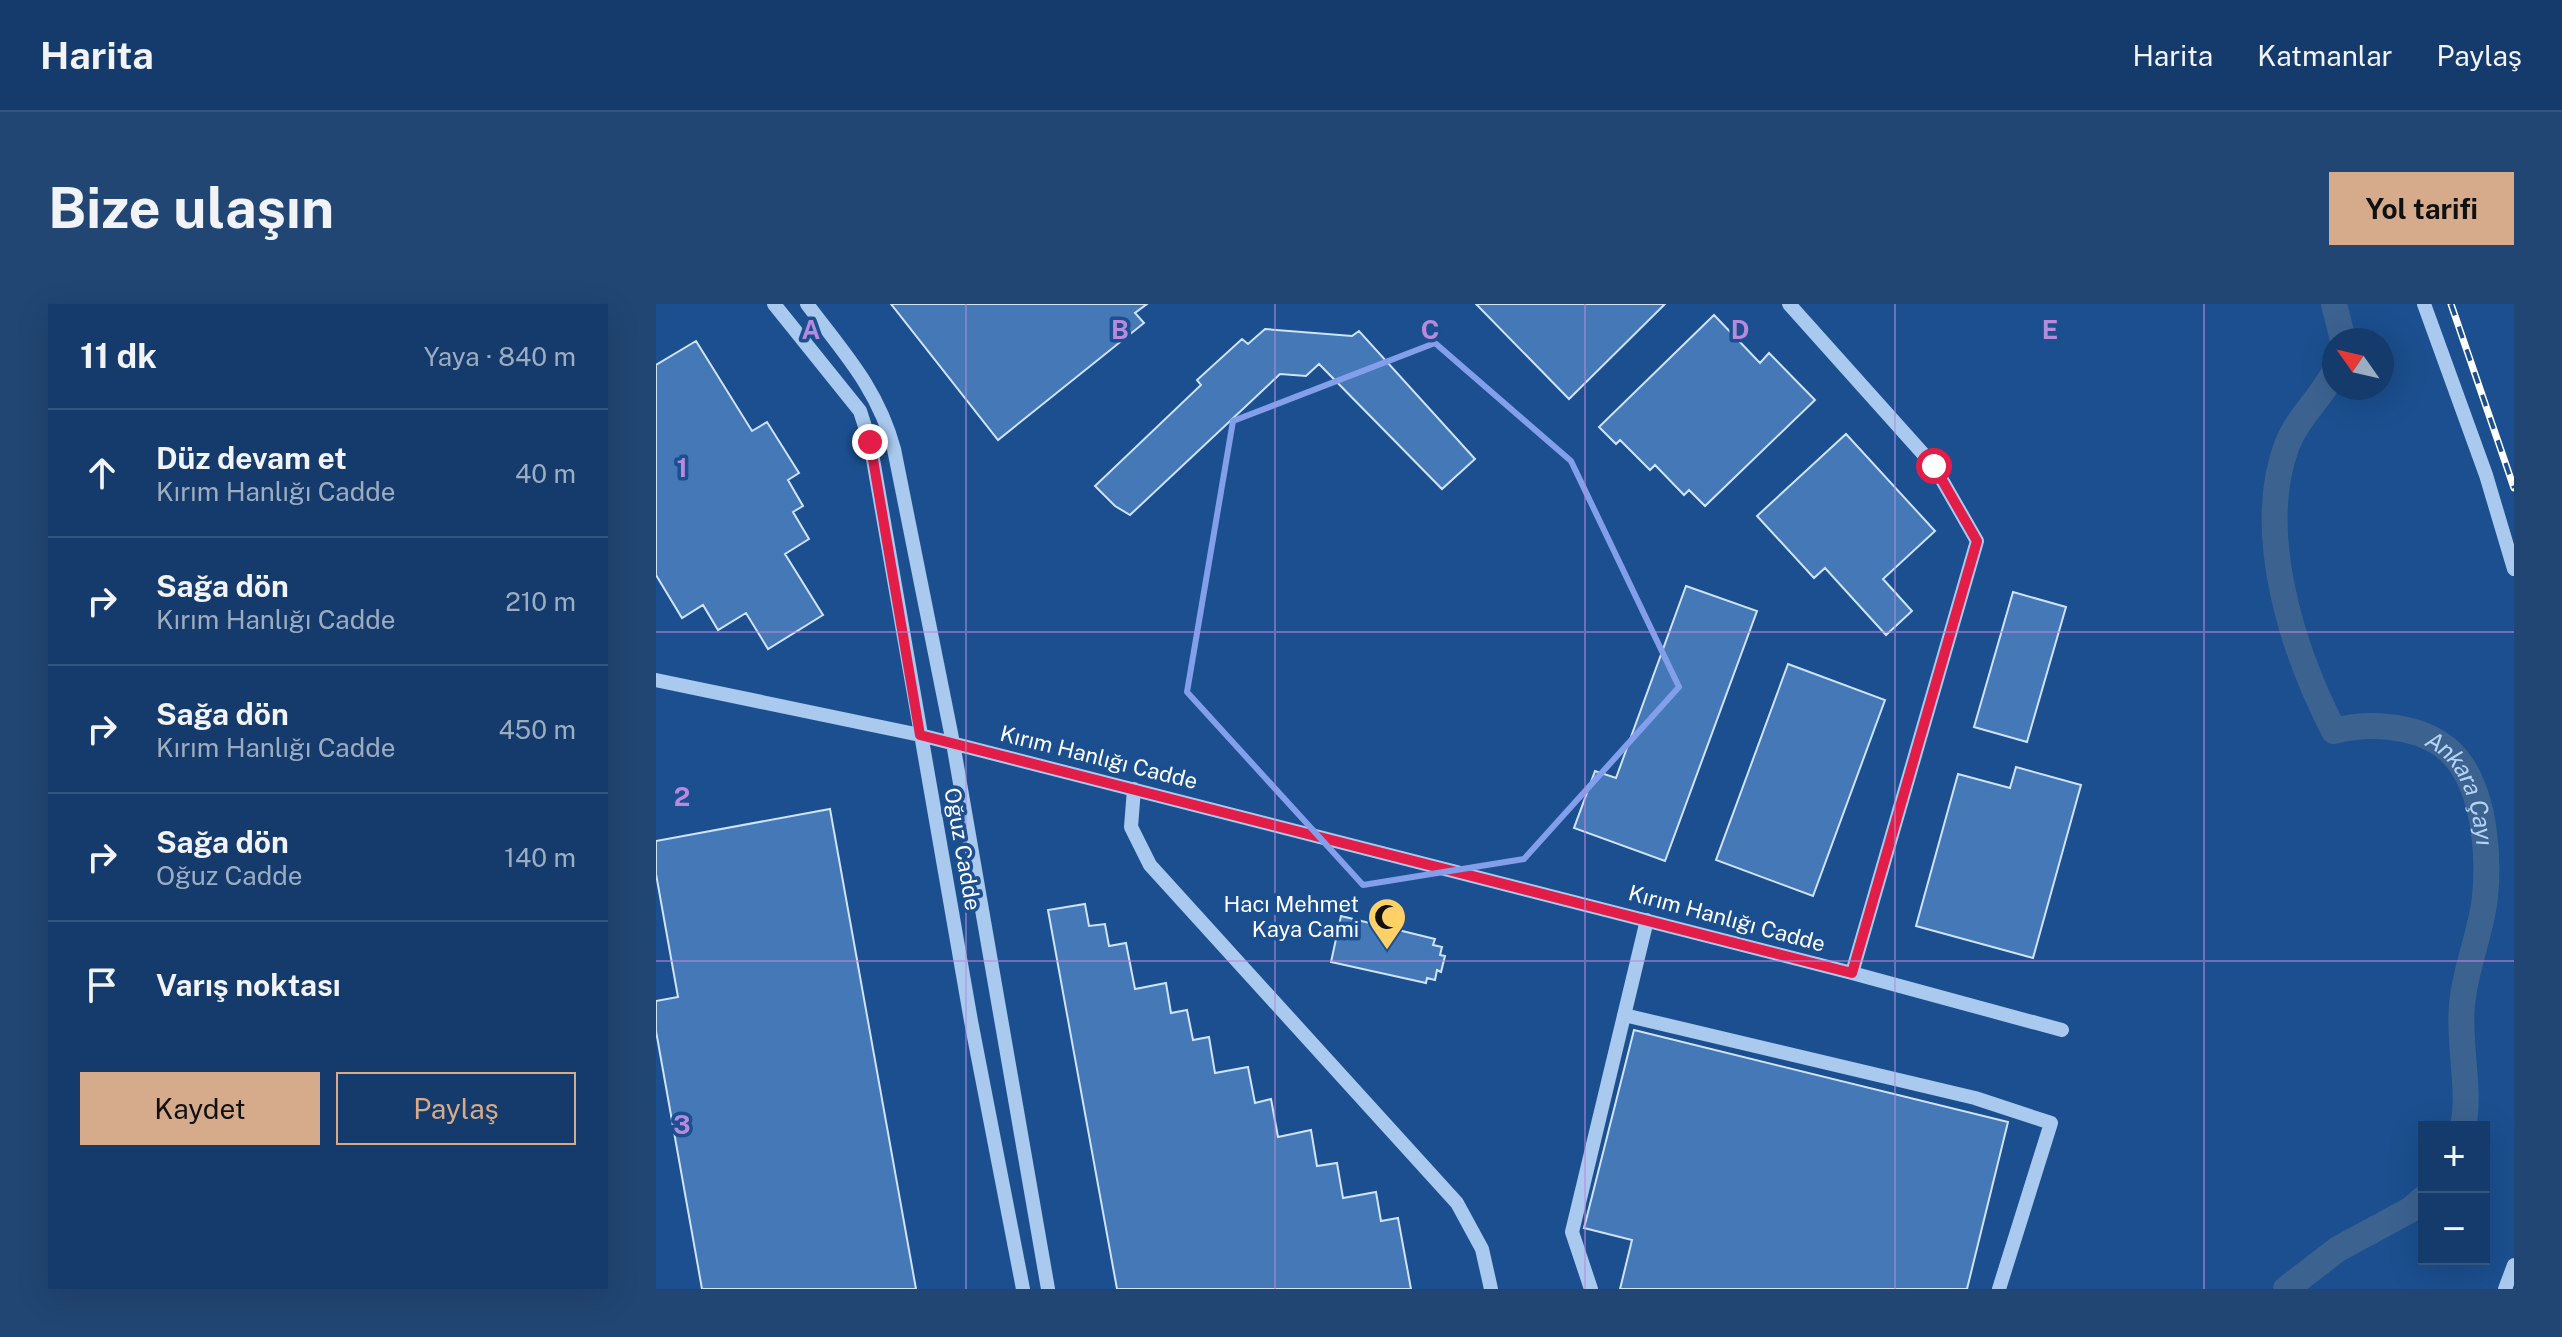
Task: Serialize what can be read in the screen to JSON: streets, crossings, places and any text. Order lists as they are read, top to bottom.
{
  "streets": {
    "street": ["Kırım Hanlığı Cadde", "Oğuz Cadde"]
  },
  "crossings": [
    ["Kırım Hanlığı Cadde", "Oğuz Cadde"]
  ],
  "water": ["Ankara Çayı"],
  "places": {
    "mosque": ["Hacı Mehmet Kaya Cami"]
  },
  "north": "top left",
  "page": {
    "header": "Harita",
    "nav": ["Harita", "Katmanlar", "Paylaş"],
    "buttons": [
      "Yol tarifi",
      ["Kaydet", "Paylaş"]
    ],
    "title": "Bize ulaşın",
    "heading": ["11 dk", "Yaya · 840 m"],
    "list": [
      ["Düz devam et", "Kırım Hanlığı Cadde", "40 m"],
      ["Sağa dön", "Kırım Hanlığı Cadde", "210 m"],
      ["Sağa dön", "Kırım Hanlığı Cadde", "450 m"],
      ["Sağa dön", "Oğuz Cadde", "140 m"],
      "Varış noktası"
    ],
    "map_buttons": ["+", "−"]
  },
  "grid": {
    "columns": [
      "A",
      "B",
      "C",
      "D",
      "E"
    ],
    "rows": ["1", "2", "3"]
  }
}
